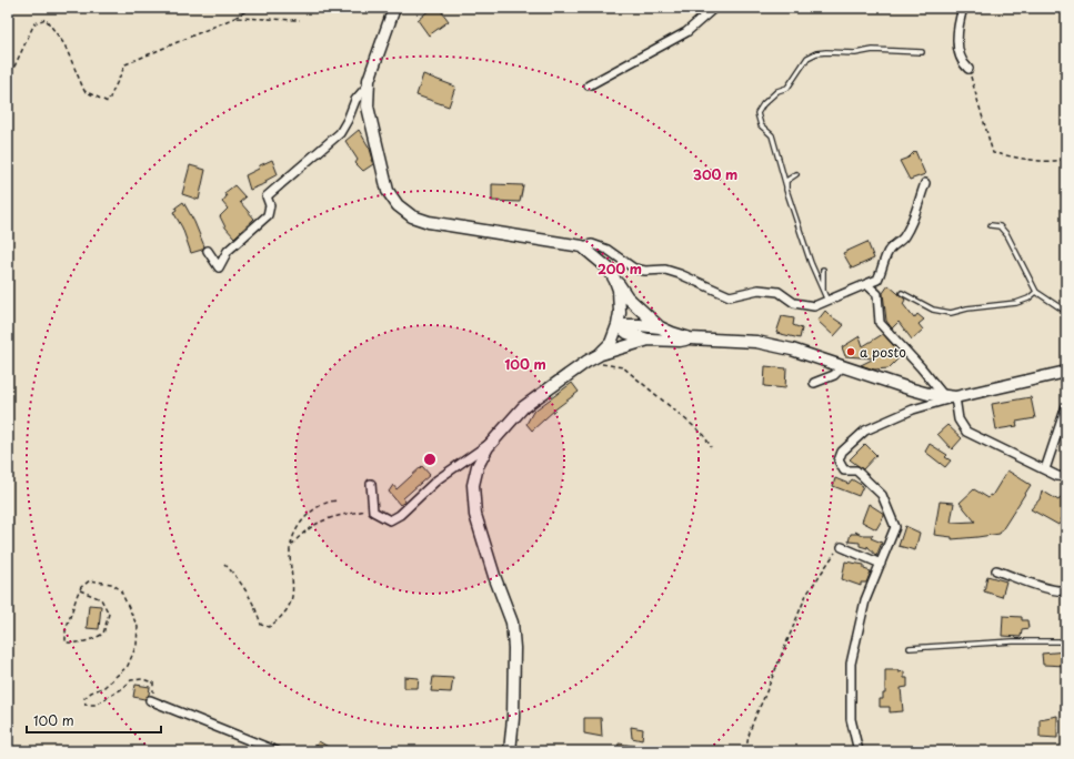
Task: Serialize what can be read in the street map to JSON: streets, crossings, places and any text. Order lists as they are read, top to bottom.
{
  "places": ["a posto"],
  "scale_bar": "100 m",
  "rings": ["300 m", "200 m", "100 m"]
}
